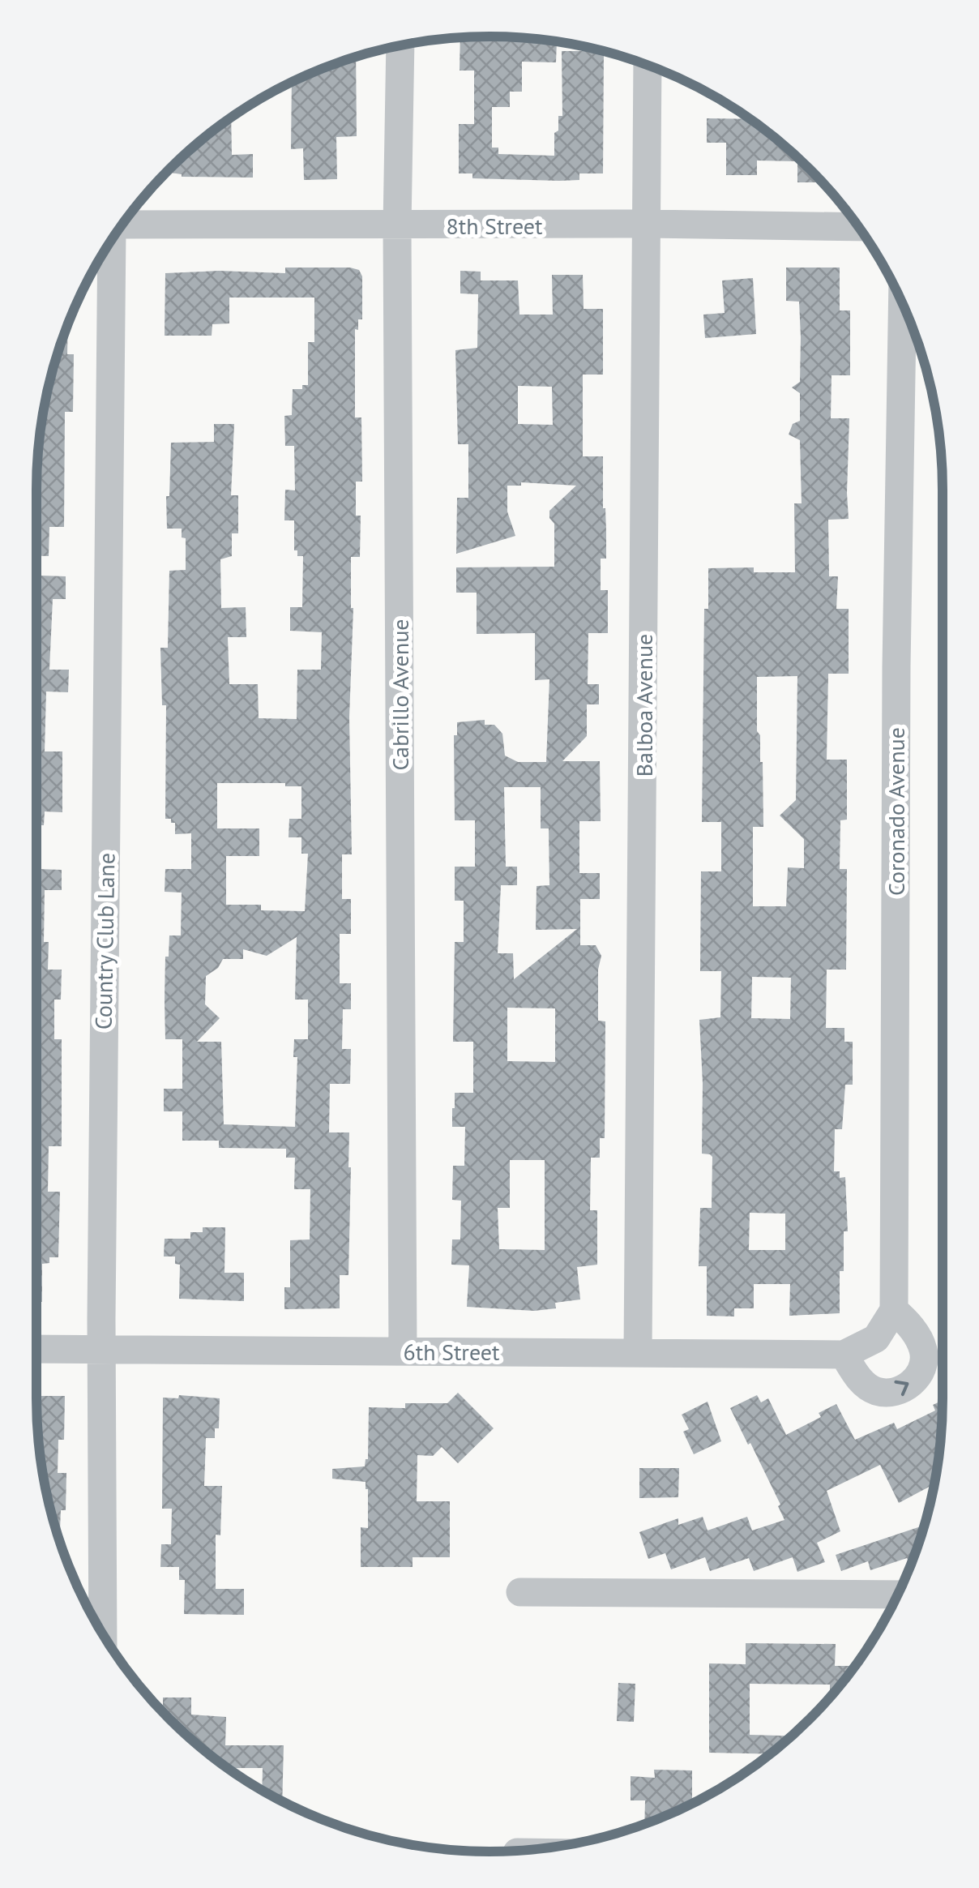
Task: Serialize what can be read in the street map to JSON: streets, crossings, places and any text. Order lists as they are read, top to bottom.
{
  "streets": {
    "street": [
      "8th Street",
      "Cabrillo Avenue",
      "Balboa Avenue",
      "Coronado Avenue",
      "Country Club Lane",
      "6th Street"
    ]
  },
  "crossings": [
    ["8th Street", "Cabrillo Avenue"],
    ["8th Street", "Balboa Avenue"],
    ["Cabrillo Avenue", "6th Street"],
    ["Balboa Avenue", "6th Street"],
    ["Coronado Avenue", "6th Street"],
    ["Country Club Lane", "6th Street"]
  ]
}
